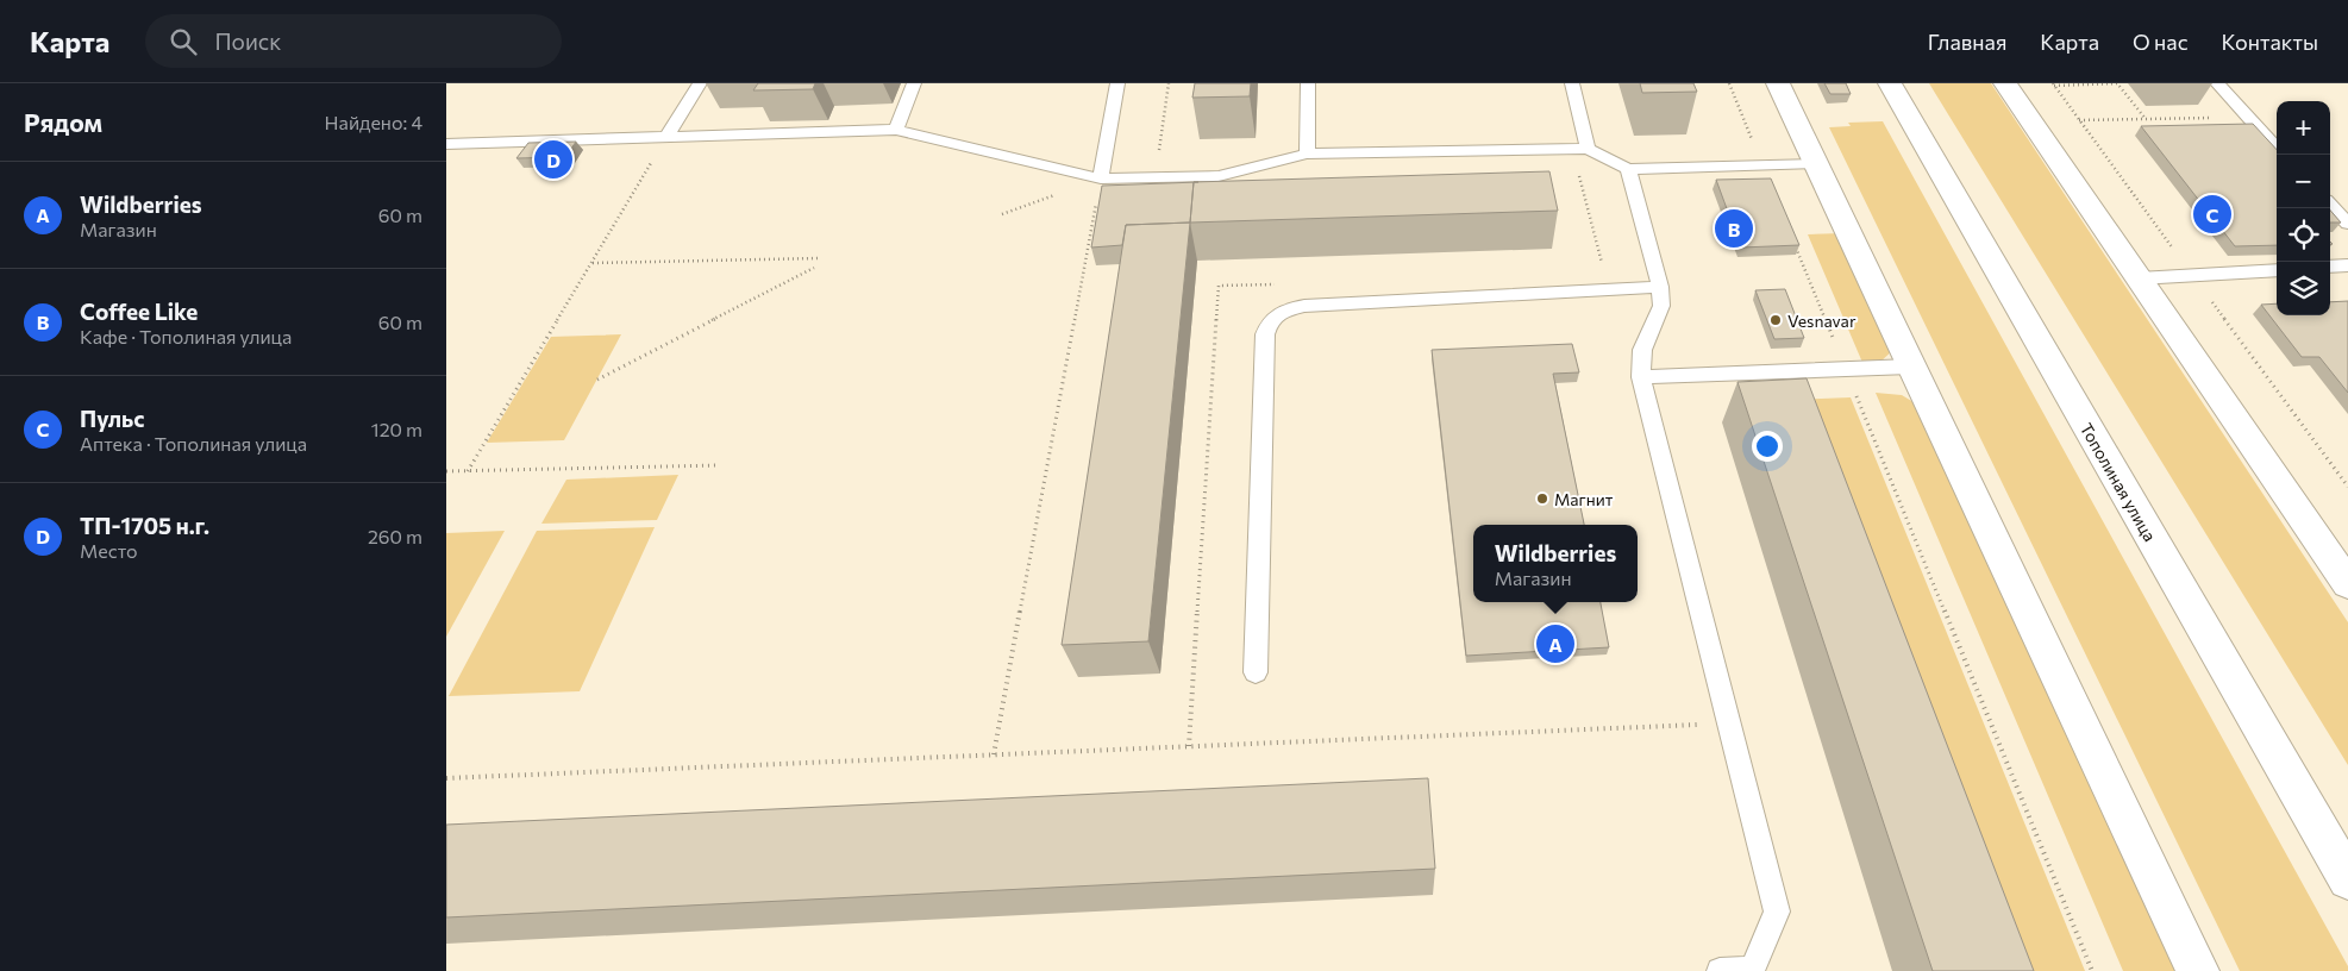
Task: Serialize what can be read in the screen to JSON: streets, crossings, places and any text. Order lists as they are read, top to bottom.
{
  "streets": {
    "street": ["Тополиная улица"]
  },
  "places": ["Vesnavar", "Магнит"],
  "page": {
    "header": "Карта",
    "search": "Поиск",
    "nav": [
      "Главная",
      "Карта",
      "О нас",
      "Контакты"
    ],
    "heading": ["Рядом", "Найдено: 4"],
    "map_buttons": ["+", "−"],
    "pins": [
      "D",
      "C",
      "B",
      "A"
    ],
    "list": [
      {
        "mark": "A",
        "name": "Wildberries",
        "note": "Магазин",
        "value": "60 m"
      },
      {
        "mark": "B",
        "name": "Coffee Like",
        "note": "Кафе · Тополиная улица",
        "value": "60 m"
      },
      {
        "mark": "C",
        "name": "Пульс",
        "note": "Аптека · Тополиная улица",
        "value": "120 m"
      },
      {
        "mark": "D",
        "name": "ТП-1705 н.г.",
        "note": "Место",
        "value": "260 m"
      }
    ],
    "popup": ["Wildberries", "Магазин"]
  }
}
